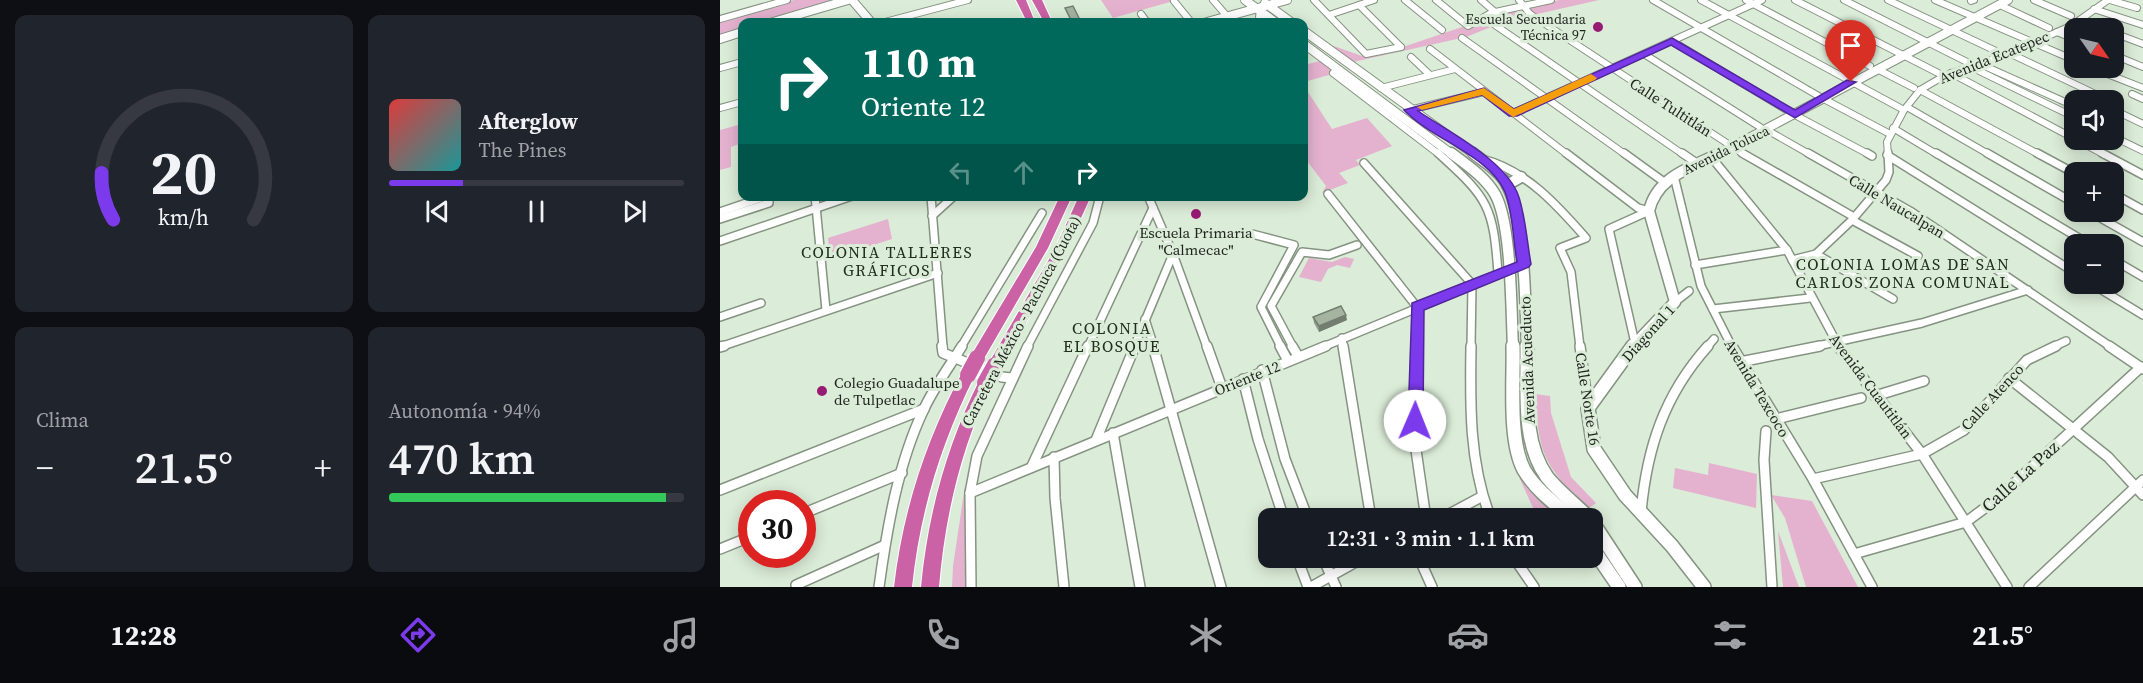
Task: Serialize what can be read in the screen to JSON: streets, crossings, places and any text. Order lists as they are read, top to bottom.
{
  "streets": {
    "highway": ["Carretera México - Pachuca (Cuota)"],
    "street": [
      "Avenida Ecatepec",
      "Calle Tultitlán",
      "Avenida Toluca",
      "Calle Naucalpan",
      "Diagonal 1",
      "Avenida Acueducto",
      "Oriente 12",
      "Avenida Cuautitlán",
      "Avenida Texcoco",
      "Calle Atenco",
      "Calle Norte 16",
      "Calle La Paz"
    ]
  },
  "crossings": [
    ["Avenida Ecatepec", "Calle Tultitlán"],
    ["Avenida Ecatepec", "Calle Naucalpan"],
    ["Avenida Ecatepec", "Avenida Cuautitlán"],
    ["Calle Tultitlán", "Avenida Toluca"],
    ["Avenida Toluca", "Calle Naucalpan"],
    ["Avenida Toluca", "Avenida Cuautitlán"],
    ["Avenida Toluca", "Avenida Texcoco"],
    ["Calle Naucalpan", "Calle La Paz"],
    ["Diagonal 1", "Calle Norte 16"],
    ["Avenida Acueducto", "Oriente 12"],
    ["Avenida Cuautitlán", "Calle Atenco"],
    ["Avenida Cuautitlán", "Calle La Paz"],
    ["Avenida Texcoco", "Calle Atenco"],
    ["Avenida Texcoco", "Calle La Paz"]
  ],
  "districts": ["COLONIA TALLERES GRÁFICOS", "COLONIA LOMAS DE SAN CARLOS ZONA COMUNAL", "COLONIA EL BOSQUE"],
  "places": ["Escuela Secundaria Técnica 97", "Escuela Primaria \"Calmecac\"", "Colegio Guadalupe de Tulpetlac"],
  "north": "bottom right",
  "page": {
    "map_buttons": ["+", "−"],
    "turn": ["110 m", "Oriente 12"],
    "song": ["Afterglow", "The Pines"],
    "tile": [
      "Clima",
      ["Autonomía · 94%", "470 km"]
    ],
    "heat": ["−", "21.5°", "+"],
    "limit": "30",
    "trip": "12:31 · 3 min · 1.1 km",
    "tabs": ["12:28", "21.5°"],
    "gauge": ["20", "km/h"]
  }
}
